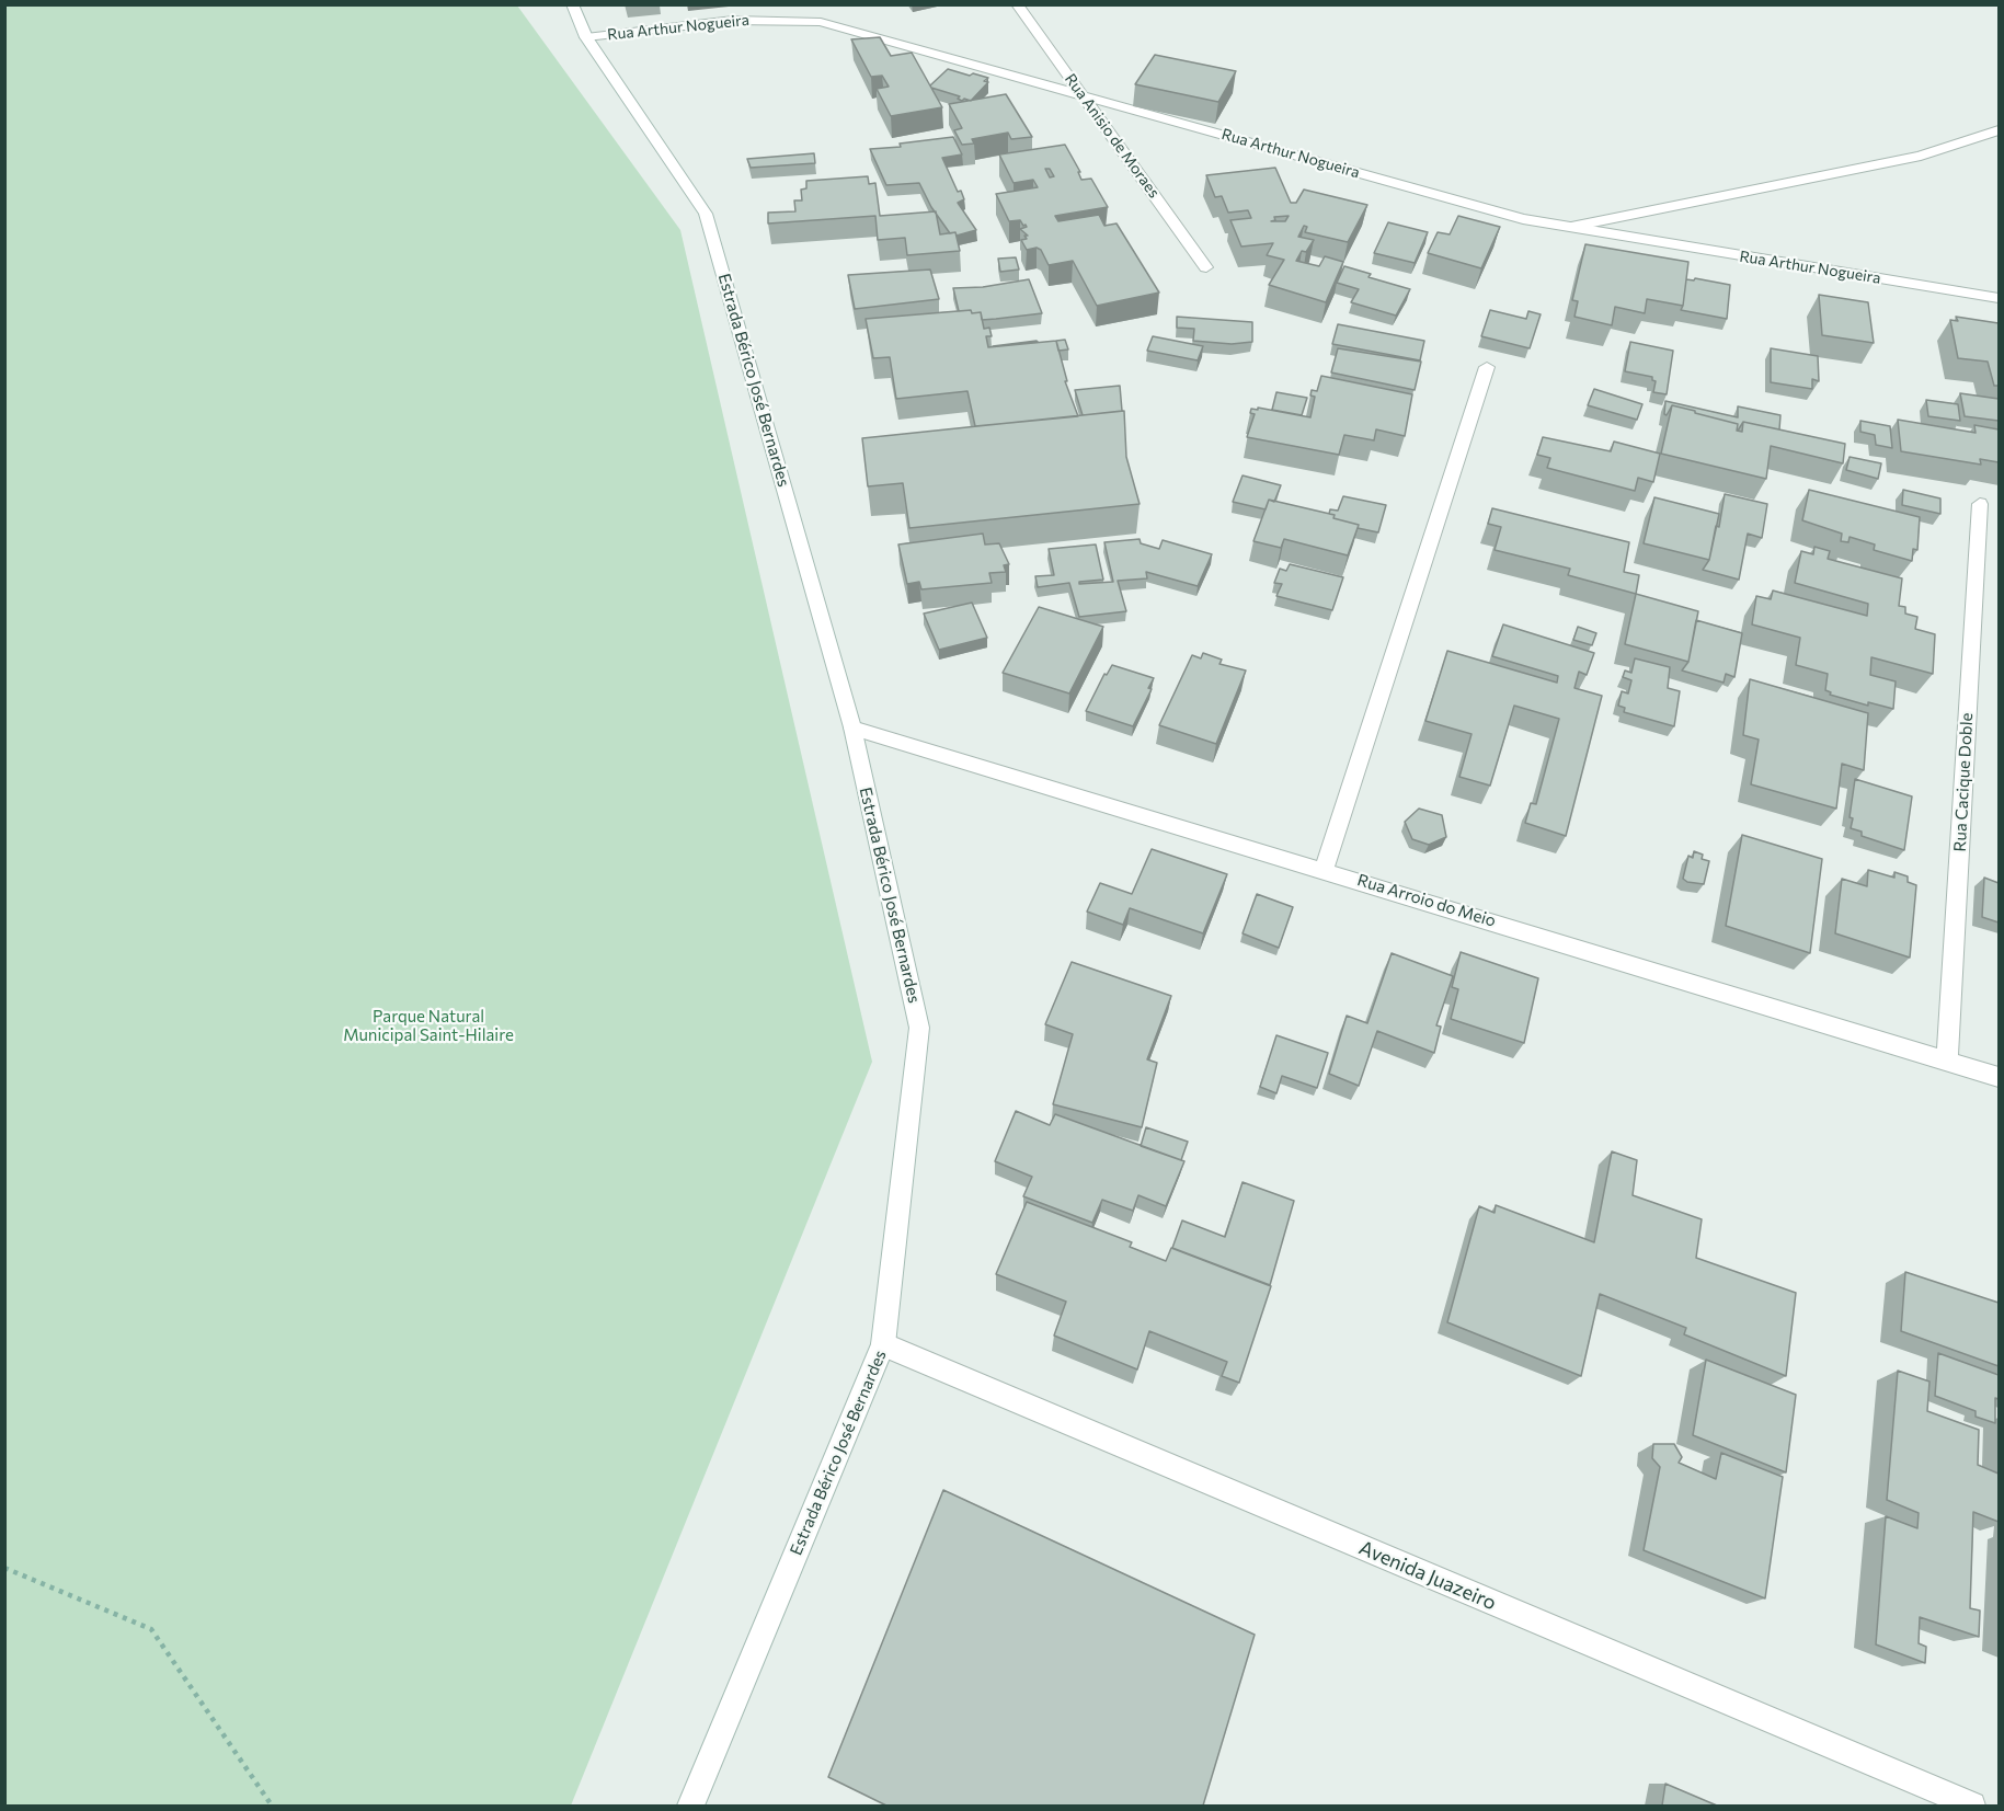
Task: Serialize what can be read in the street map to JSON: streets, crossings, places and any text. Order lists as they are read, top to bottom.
{
  "streets": {
    "street": [
      "Rua Arthur Nogueira",
      "Rua Anisio de Moraes",
      "Estrada Bérico José Bernardes",
      "Rua Cacique Doble",
      "Rua Arroio do Meio",
      "Avenida Juazeiro"
    ]
  },
  "crossings": [
    ["Rua Arthur Nogueira", "Rua Anisio de Moraes"],
    ["Rua Arthur Nogueira", "Estrada Bérico José Bernardes"],
    ["Estrada Bérico José Bernardes", "Rua Arroio do Meio"],
    ["Estrada Bérico José Bernardes", "Avenida Juazeiro"],
    ["Rua Cacique Doble", "Rua Arroio do Meio"]
  ],
  "parks": ["Parque Natural Municipal Saint-Hilaire"]
}
